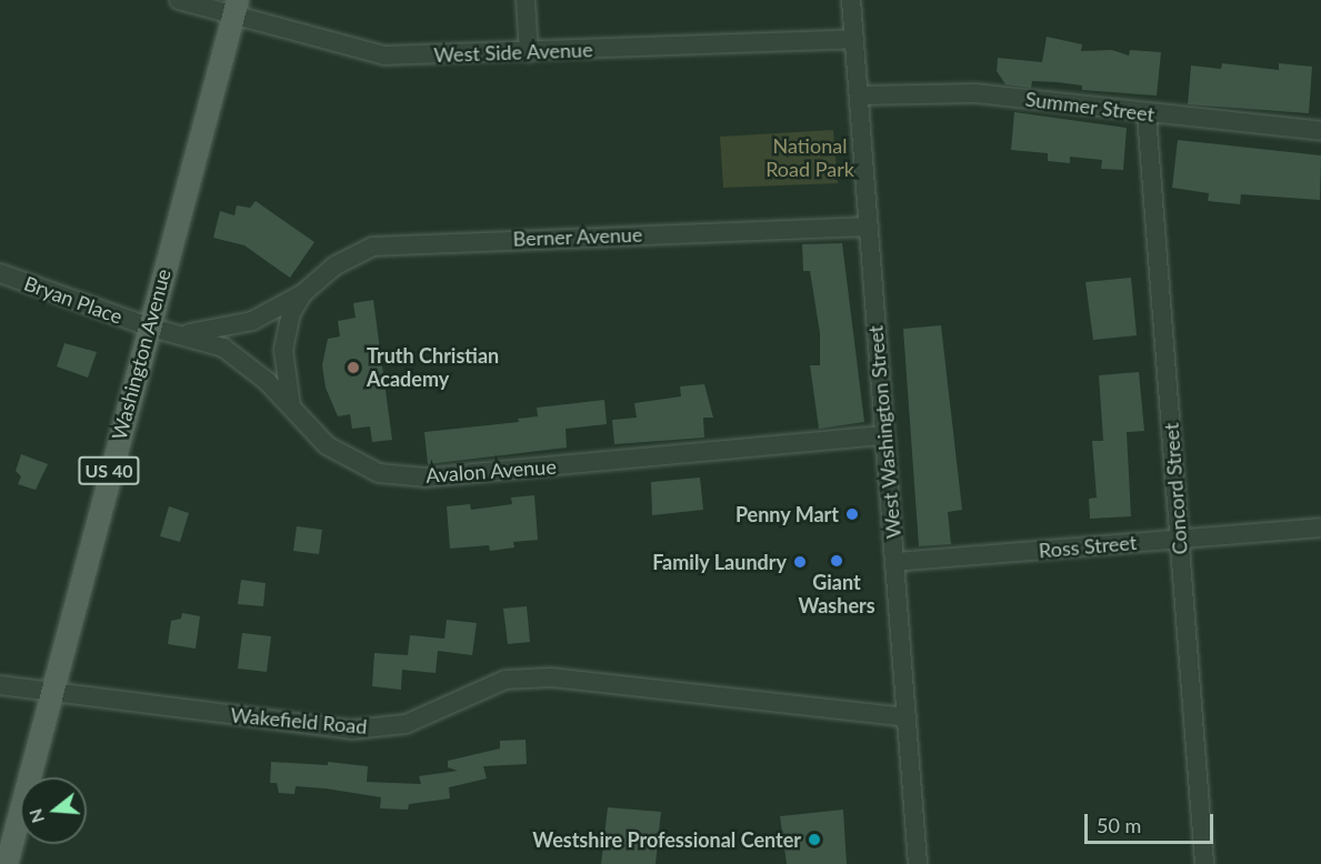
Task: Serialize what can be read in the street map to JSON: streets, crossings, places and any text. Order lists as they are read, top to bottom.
{
  "streets": {
    "main road": ["Washington Avenue", "US 40"],
    "street": [
      "West Side Avenue",
      "Summer Street",
      "Berner Avenue",
      "Bryan Place",
      "West Washington Street",
      "Avalon Avenue",
      "Concord Street",
      "Ross Street",
      "Wakefield Road"
    ]
  },
  "crossings": [
    ["West Side Avenue", "Washington Avenue"],
    ["West Side Avenue", "West Washington Street"],
    ["Summer Street", "West Washington Street"],
    ["Summer Street", "Concord Street"],
    ["Berner Avenue", "West Washington Street"],
    ["Berner Avenue", "Avalon Avenue"],
    ["Bryan Place", "Washington Avenue"],
    ["Bryan Place", "Avalon Avenue"],
    ["Washington Avenue", "Avalon Avenue"],
    ["Washington Avenue", "Wakefield Road"],
    ["West Washington Street", "Avalon Avenue"],
    ["West Washington Street", "Ross Street"],
    ["West Washington Street", "Wakefield Road"],
    ["Concord Street", "Ross Street"]
  ],
  "parks": ["National Road Park"],
  "places": [
    "Truth Christian Academy",
    "Penny Mart",
    "Giant Washers",
    "Family Laundry",
    "Westshire Professional Center"
  ],
  "scale_bar": "50 m",
  "north": "left"
}
